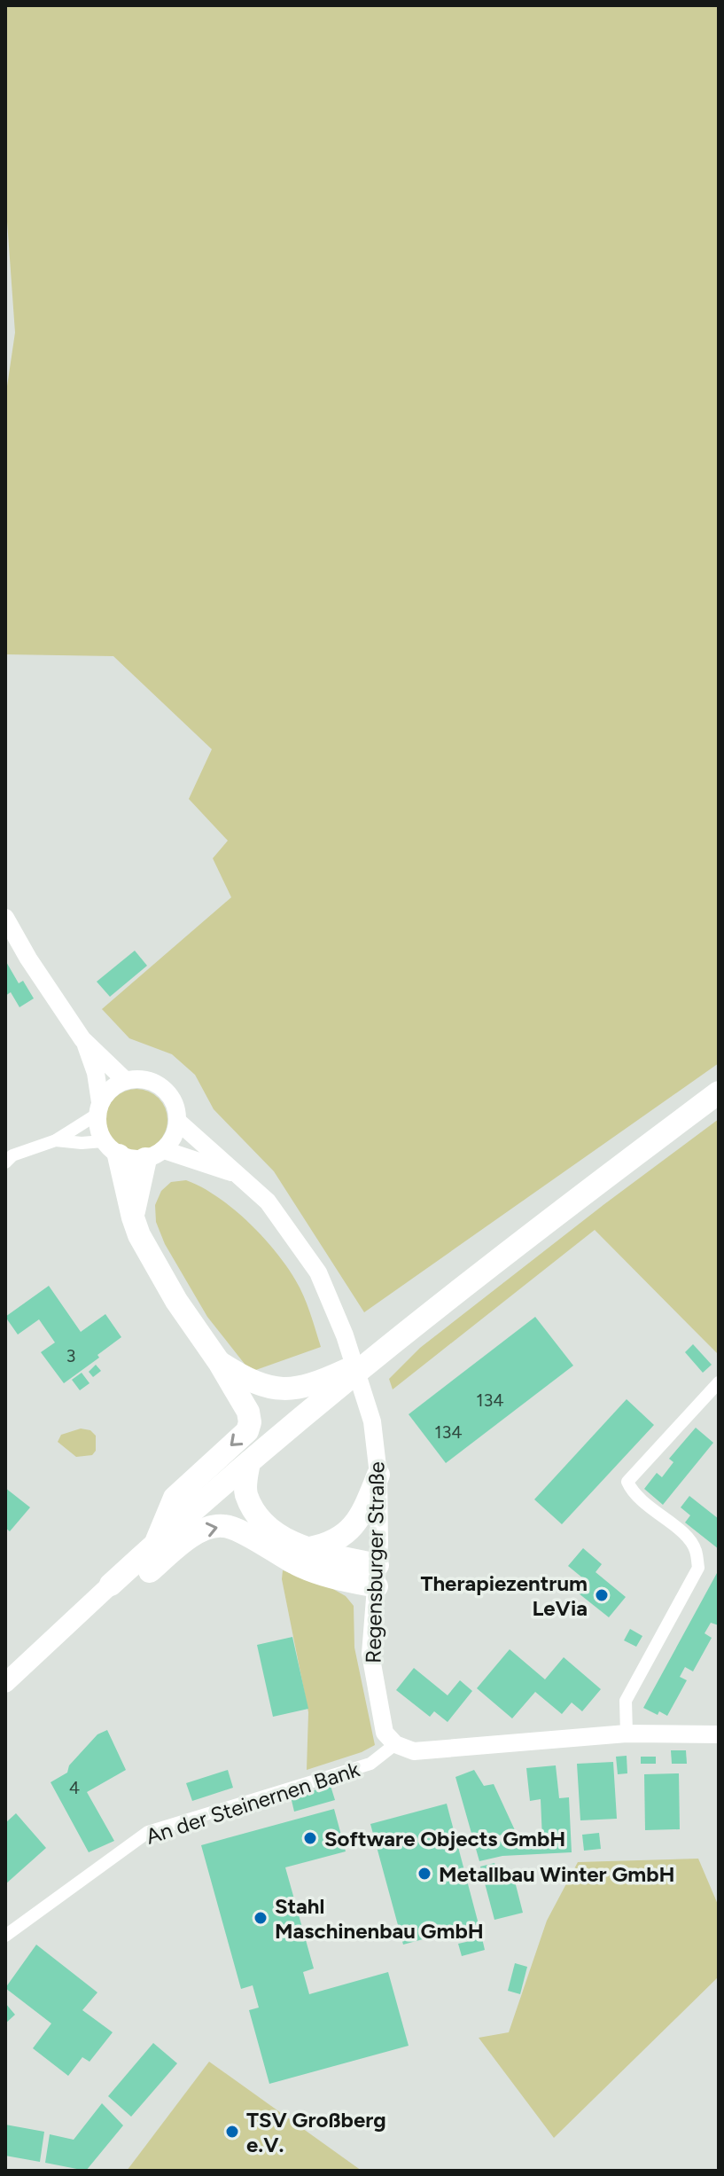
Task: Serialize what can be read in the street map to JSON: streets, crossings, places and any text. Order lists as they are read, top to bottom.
{
  "streets": {
    "street": ["Regensburger Straße", "An der Steinernen Bank"]
  },
  "crossings": [
    ["Regensburger Straße", "An der Steinernen Bank"]
  ],
  "places": [
    "Therapiezentrum LeVia",
    "Software Objects GmbH",
    "Metallbau Winter GmbH",
    "Stahl Maschinenbau GmbH",
    "TSV Großberg e.V."
  ],
  "house_numbers": [
    "3",
    "134",
    "134",
    "4"
  ]
}
